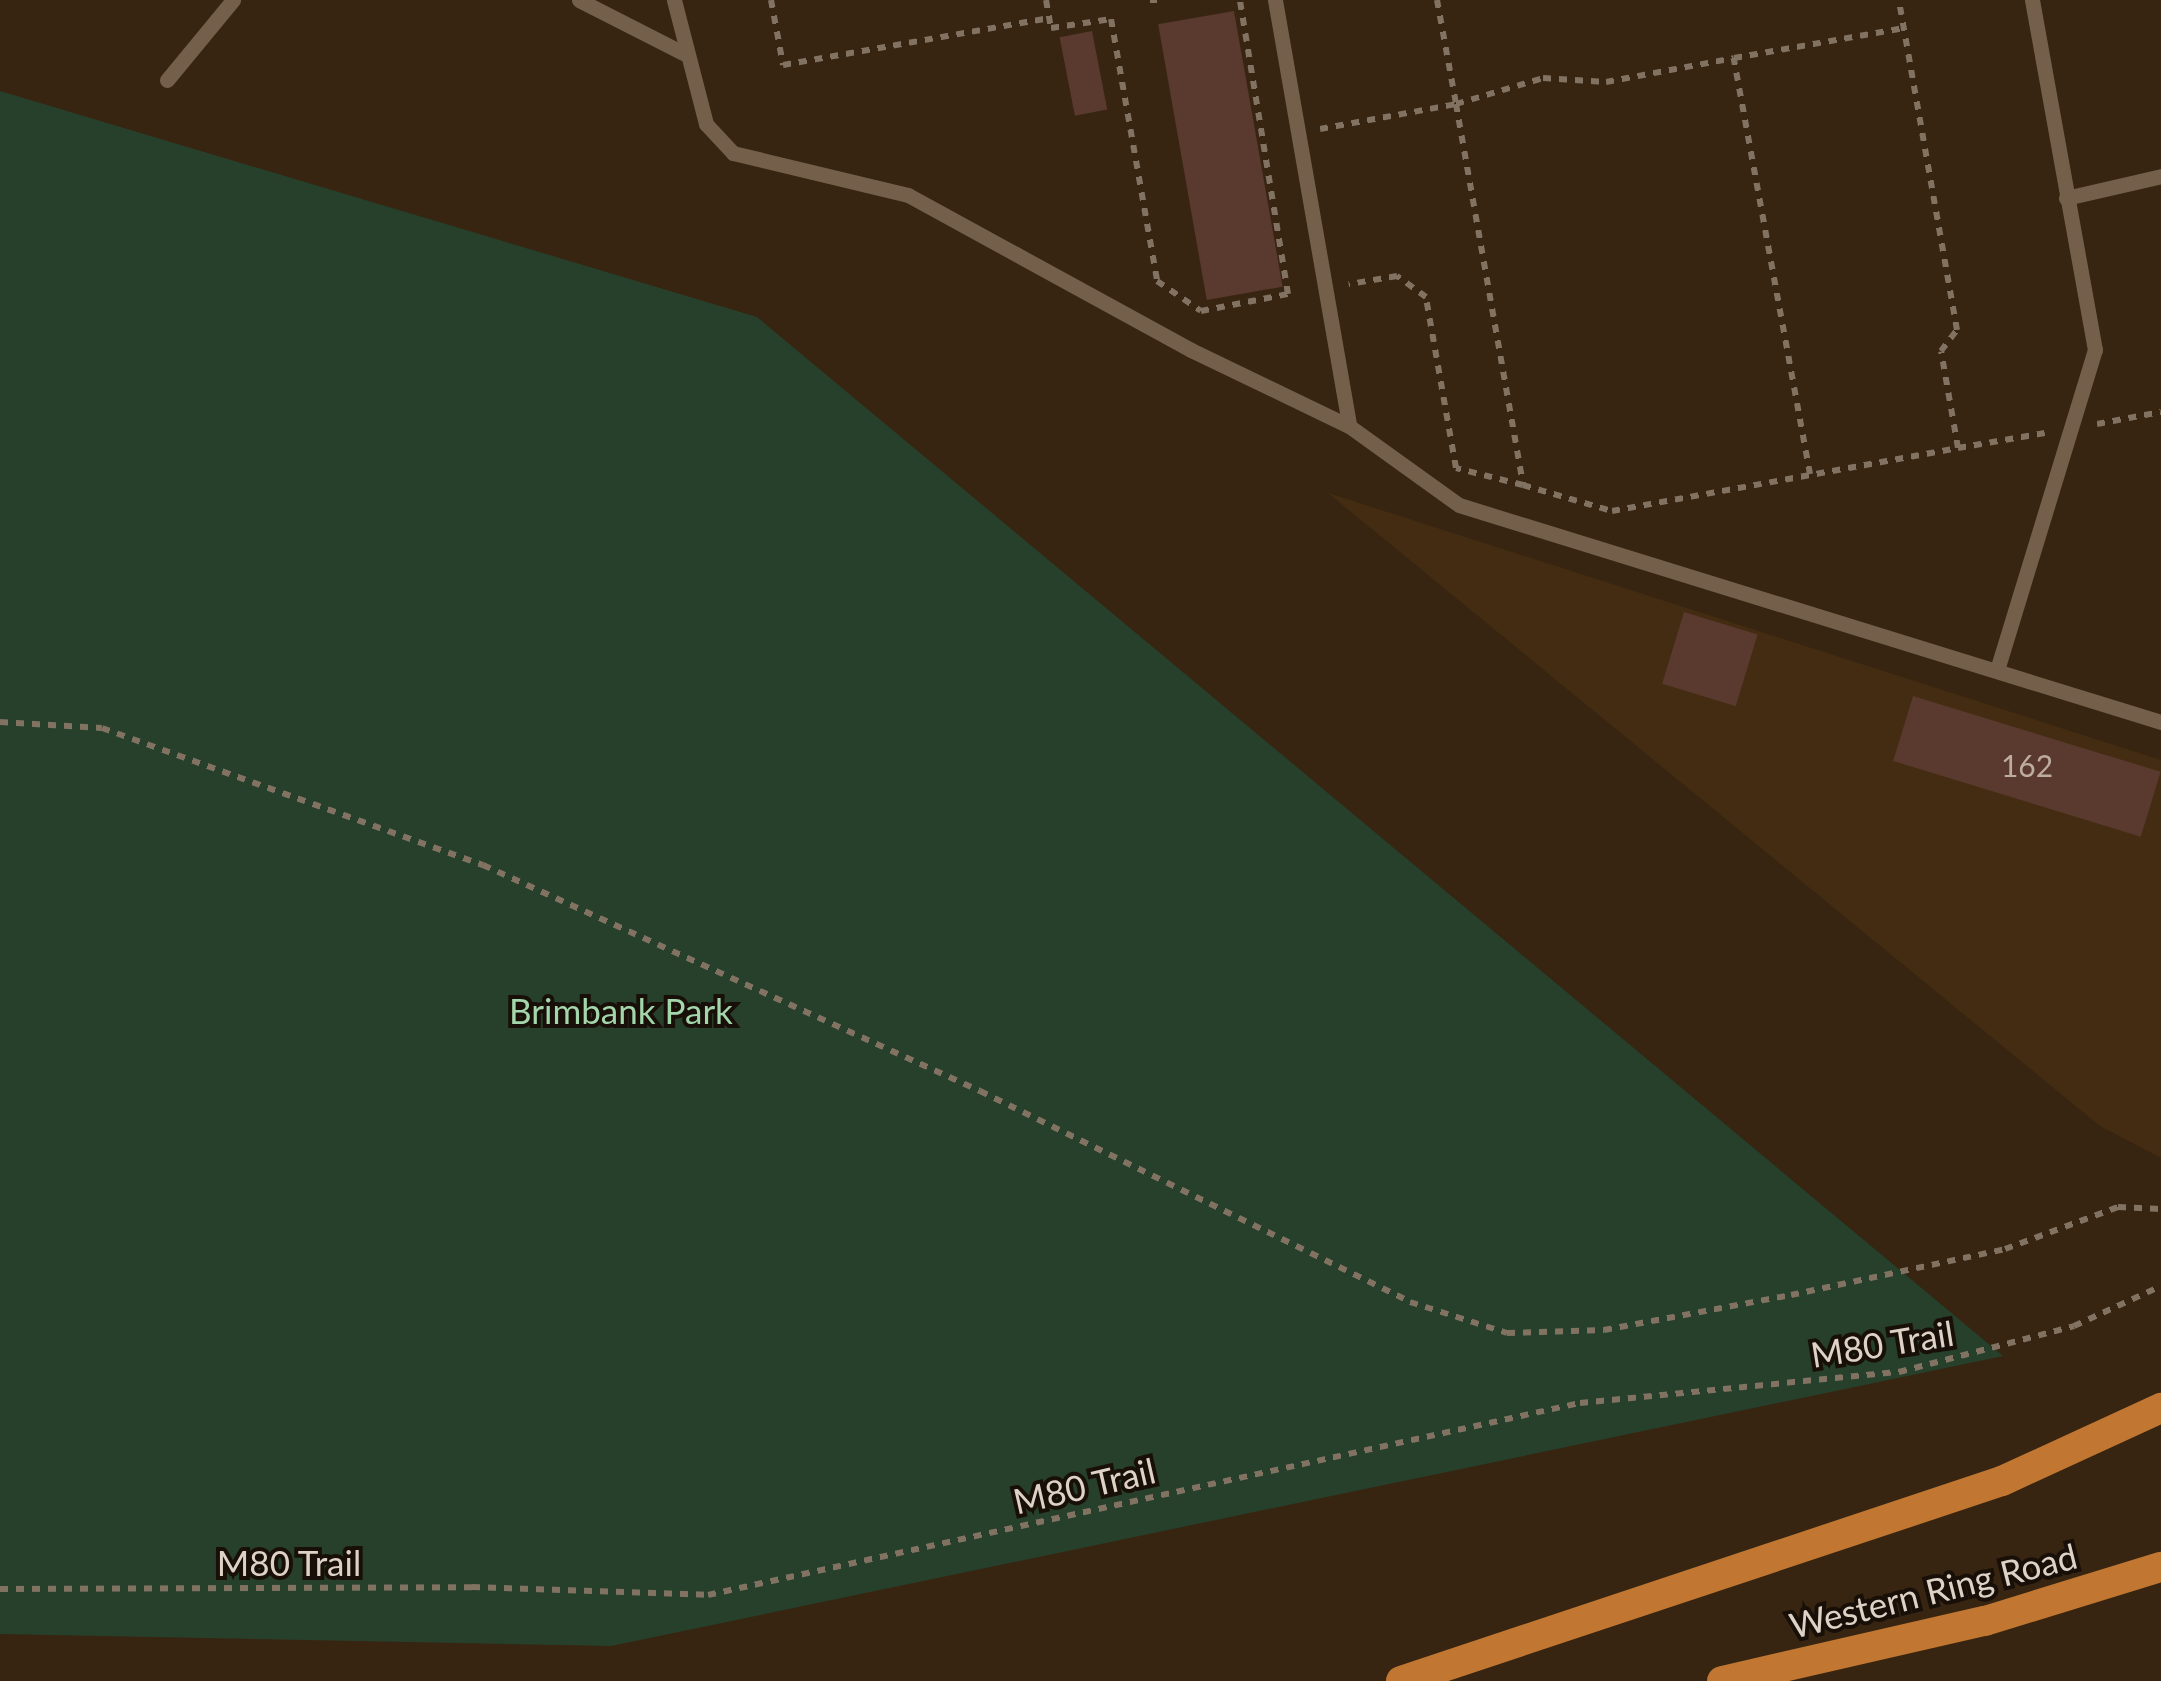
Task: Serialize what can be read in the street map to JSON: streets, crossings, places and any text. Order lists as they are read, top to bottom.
{
  "streets": {
    "highway": ["Western Ring Road"],
    "path": ["M80 Trail"]
  },
  "parks": ["Brimbank Park"],
  "house_numbers": ["162"]
}
